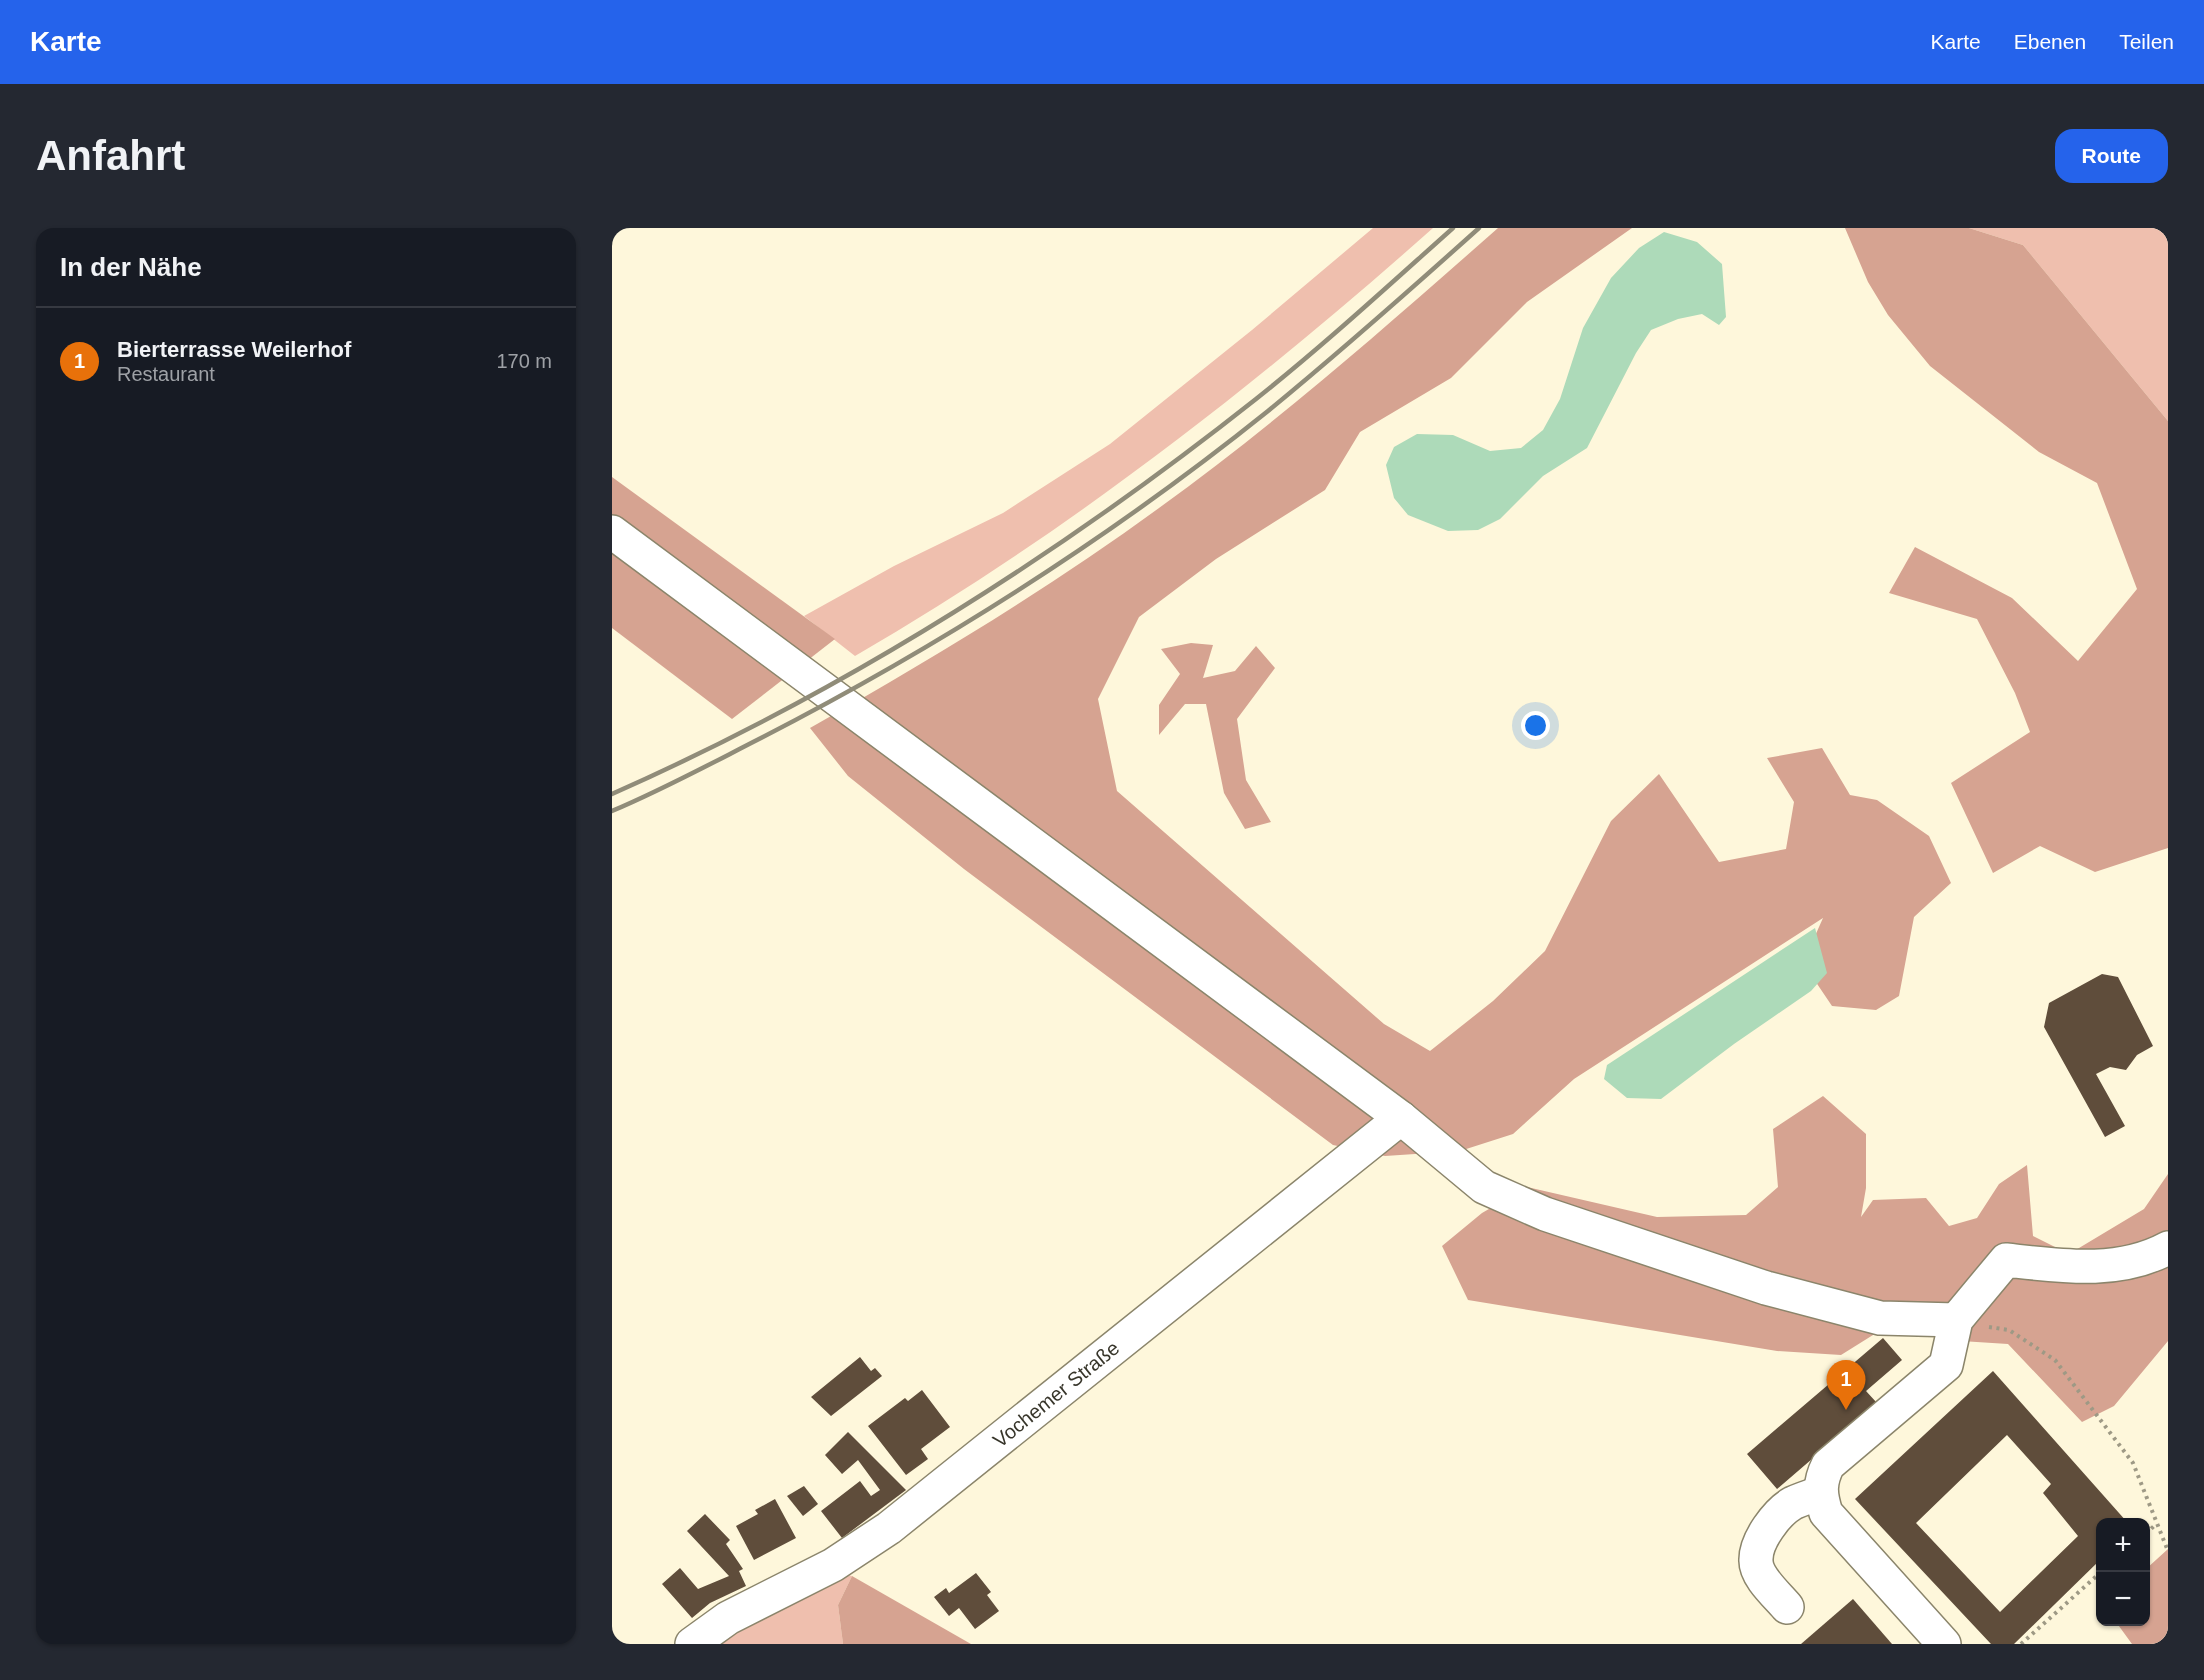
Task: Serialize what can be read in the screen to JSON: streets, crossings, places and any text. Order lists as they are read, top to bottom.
{
  "streets": {
    "street": ["Vochemer Straße"]
  },
  "page": {
    "header": "Karte",
    "nav": ["Karte", "Ebenen", "Teilen"],
    "buttons": "Route",
    "title": "Anfahrt",
    "heading": "In der Nähe",
    "list": [
      {
        "mark": "1",
        "name": "Bierterrasse Weilerhof",
        "note": "Restaurant",
        "value": "170 m"
      }
    ],
    "pins": "1",
    "map_buttons": ["+", "−"]
  }
}
